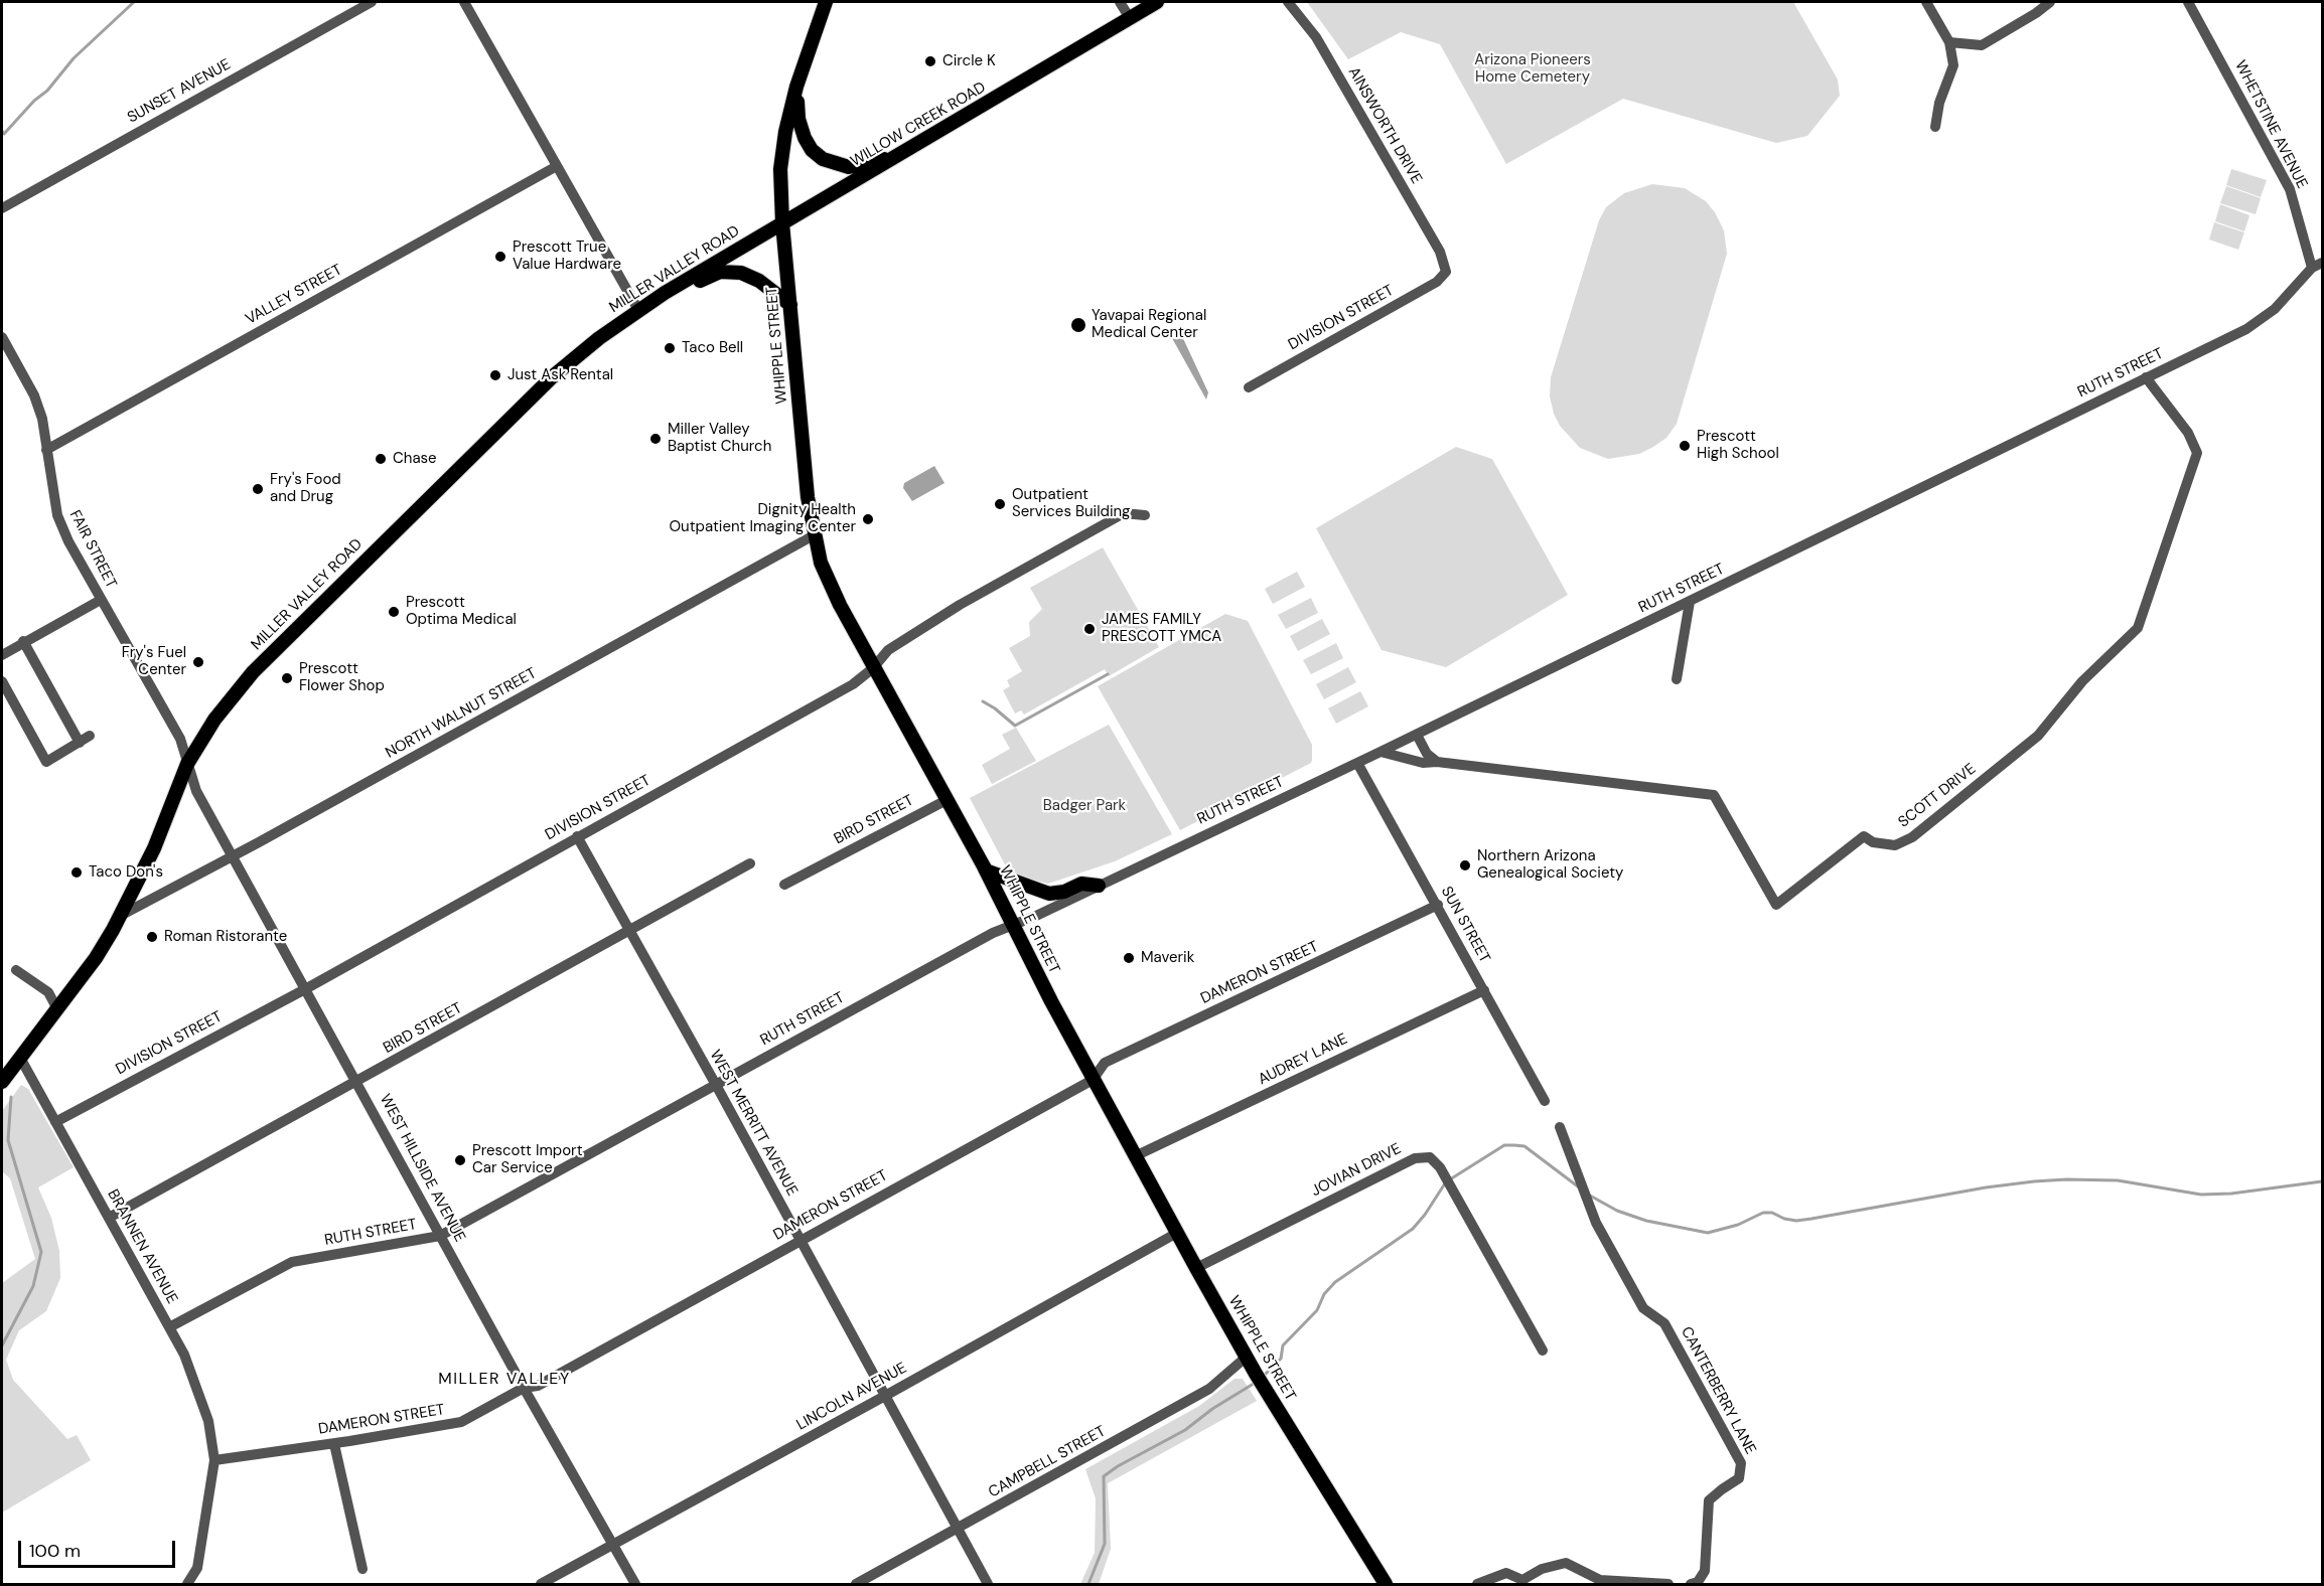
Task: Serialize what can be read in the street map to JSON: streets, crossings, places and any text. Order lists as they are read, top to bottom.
{
  "streets": {
    "main road": ["WILLOW CREEK ROAD", "MILLER VALLEY ROAD", "WHIPPLE STREET"],
    "street": [
      "SUNSET AVENUE",
      "WHETSTINE AVENUE",
      "AINSWORTH DRIVE",
      "VALLEY STREET",
      "DIVISION STREET",
      "RUTH STREET",
      "FAIR STREET",
      "NORTH WALNUT STREET",
      "SCOTT DRIVE",
      "BIRD STREET",
      "SUN STREET",
      "DAMERON STREET",
      "AUDREY LANE",
      "WEST MERRITT AVENUE",
      "WEST HILLSIDE AVENUE",
      "JOVIAN DRIVE",
      "BRANNEN AVENUE",
      "CANTERBERRY LANE",
      "LINCOLN AVENUE",
      "CAMPBELL STREET"
    ]
  },
  "crossings": [
    ["WILLOW CREEK ROAD", "MILLER VALLEY ROAD"],
    ["WILLOW CREEK ROAD", "WHIPPLE STREET"],
    ["WHETSTINE AVENUE", "RUTH STREET"],
    ["AINSWORTH DRIVE", "DIVISION STREET"],
    ["MILLER VALLEY ROAD", "FAIR STREET"],
    ["MILLER VALLEY ROAD", "NORTH WALNUT STREET"],
    ["MILLER VALLEY ROAD", "WEST HILLSIDE AVENUE"],
    ["MILLER VALLEY ROAD", "BRANNEN AVENUE"],
    ["VALLEY STREET", "FAIR STREET"],
    ["DIVISION STREET", "WHIPPLE STREET"],
    ["DIVISION STREET", "WEST MERRITT AVENUE"],
    ["DIVISION STREET", "WEST HILLSIDE AVENUE"],
    ["DIVISION STREET", "BRANNEN AVENUE"],
    ["WHIPPLE STREET", "RUTH STREET"],
    ["WHIPPLE STREET", "NORTH WALNUT STREET"],
    ["WHIPPLE STREET", "BIRD STREET"],
    ["WHIPPLE STREET", "DAMERON STREET"],
    ["WHIPPLE STREET", "AUDREY LANE"],
    ["WHIPPLE STREET", "JOVIAN DRIVE"],
    ["WHIPPLE STREET", "LINCOLN AVENUE"],
    ["WHIPPLE STREET", "CAMPBELL STREET"],
    ["RUTH STREET", "SCOTT DRIVE"],
    ["RUTH STREET", "SUN STREET"],
    ["RUTH STREET", "WEST MERRITT AVENUE"],
    ["RUTH STREET", "WEST HILLSIDE AVENUE"],
    ["RUTH STREET", "BRANNEN AVENUE"],
    ["FAIR STREET", "WEST HILLSIDE AVENUE"],
    ["NORTH WALNUT STREET", "WEST HILLSIDE AVENUE"],
    ["BIRD STREET", "WEST MERRITT AVENUE"],
    ["BIRD STREET", "WEST HILLSIDE AVENUE"],
    ["BIRD STREET", "BRANNEN AVENUE"],
    ["SUN STREET", "DAMERON STREET"],
    ["SUN STREET", "AUDREY LANE"],
    ["DAMERON STREET", "WEST MERRITT AVENUE"],
    ["DAMERON STREET", "WEST HILLSIDE AVENUE"],
    ["DAMERON STREET", "BRANNEN AVENUE"],
    ["WEST MERRITT AVENUE", "LINCOLN AVENUE"],
    ["WEST MERRITT AVENUE", "CAMPBELL STREET"],
    ["WEST HILLSIDE AVENUE", "LINCOLN AVENUE"]
  ],
  "districts": ["MILLER VALLEY"],
  "parks": ["Arizona Pioneers Home Cemetery", "Badger Park"],
  "places": [
    "Circle K",
    "Prescott True Value Hardware",
    "Yavapai Regional Medical Center",
    "Taco Bell",
    "Just Ask Rental",
    "Miller Valley Baptist Church",
    "Prescott High School",
    "Chase",
    "Fry's Food and Drug",
    "Outpatient Services Building",
    "Dignity Health Outpatient Imaging Center",
    "Prescott Optima Medical",
    "JAMES FAMILY PRESCOTT YMCA",
    "Fry's Fuel Center",
    "Prescott Flower Shop",
    "Northern Arizona Genealogical Society",
    "Taco Don's",
    "Roman Ristorante",
    "Maverik",
    "Prescott Import Car Service"
  ],
  "scale_bar": "100 m"
}
